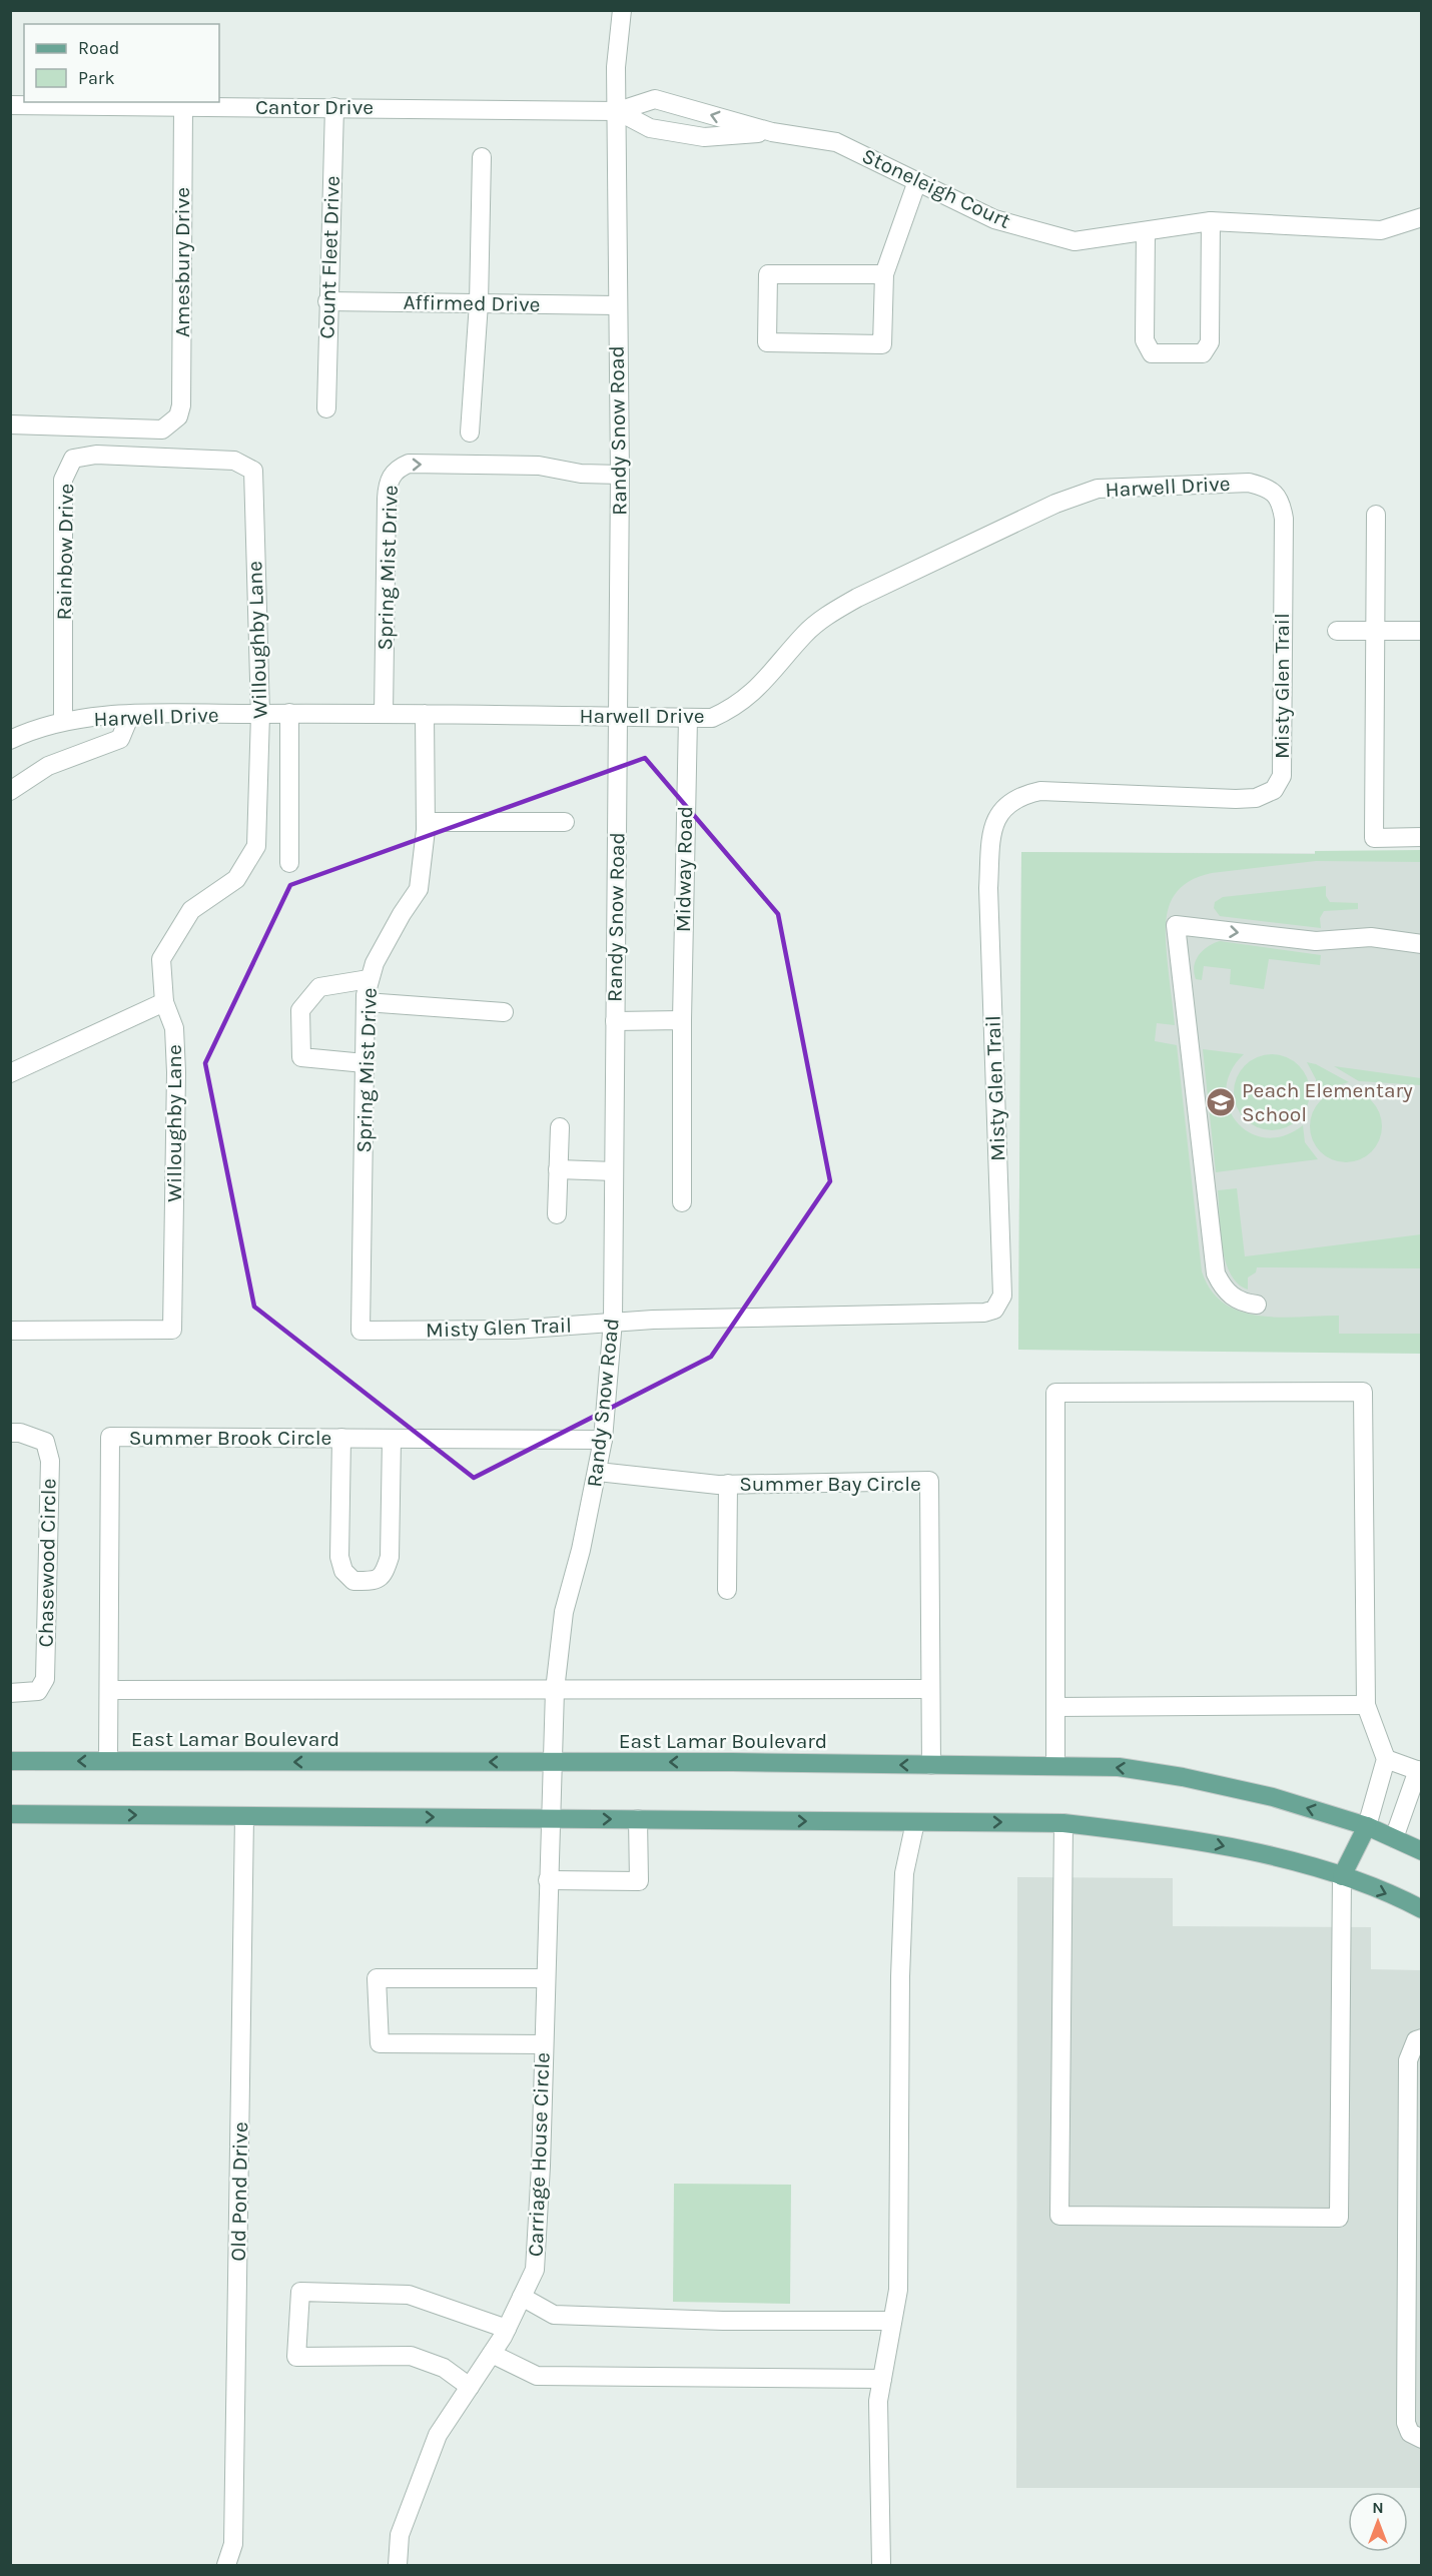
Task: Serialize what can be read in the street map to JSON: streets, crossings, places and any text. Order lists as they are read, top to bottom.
{
  "streets": {
    "main road": ["East Lamar Boulevard"],
    "street": [
      "Cantor Drive",
      "Stoneleigh Court",
      "Count Fleet Drive",
      "Amesbury Drive",
      "Affirmed Drive",
      "Randy Snow Road",
      "Harwell Drive",
      "Rainbow Drive",
      "Spring Mist Drive",
      "Willoughby Lane",
      "Misty Glen Trail",
      "Midway Road",
      "Summer Brook Circle",
      "Summer Bay Circle",
      "Chasewood Circle",
      "Carriage House Circle",
      "Old Pond Drive"
    ]
  },
  "crossings": [
    ["Cantor Drive", "Stoneleigh Court"],
    ["Cantor Drive", "Count Fleet Drive"],
    ["Cantor Drive", "Amesbury Drive"],
    ["Cantor Drive", "Randy Snow Road"],
    ["Stoneleigh Court", "Randy Snow Road"],
    ["Count Fleet Drive", "Affirmed Drive"],
    ["Affirmed Drive", "Randy Snow Road"],
    ["Randy Snow Road", "Harwell Drive"],
    ["Randy Snow Road", "Spring Mist Drive"],
    ["Randy Snow Road", "Misty Glen Trail"],
    ["Randy Snow Road", "Summer Brook Circle"],
    ["Randy Snow Road", "Summer Bay Circle"],
    ["Randy Snow Road", "East Lamar Boulevard"],
    ["Randy Snow Road", "Carriage House Circle"],
    ["Harwell Drive", "Rainbow Drive"],
    ["Harwell Drive", "Spring Mist Drive"],
    ["Harwell Drive", "Willoughby Lane"],
    ["Harwell Drive", "Misty Glen Trail"],
    ["Harwell Drive", "Midway Road"],
    ["Rainbow Drive", "Willoughby Lane"],
    ["Spring Mist Drive", "Misty Glen Trail"],
    ["Summer Brook Circle", "East Lamar Boulevard"],
    ["Summer Bay Circle", "East Lamar Boulevard"]
  ],
  "places": {
    "school or university": ["Peach Elementary School"]
  },
  "legend": ["Road", "Park"],
  "north": "top"
}
